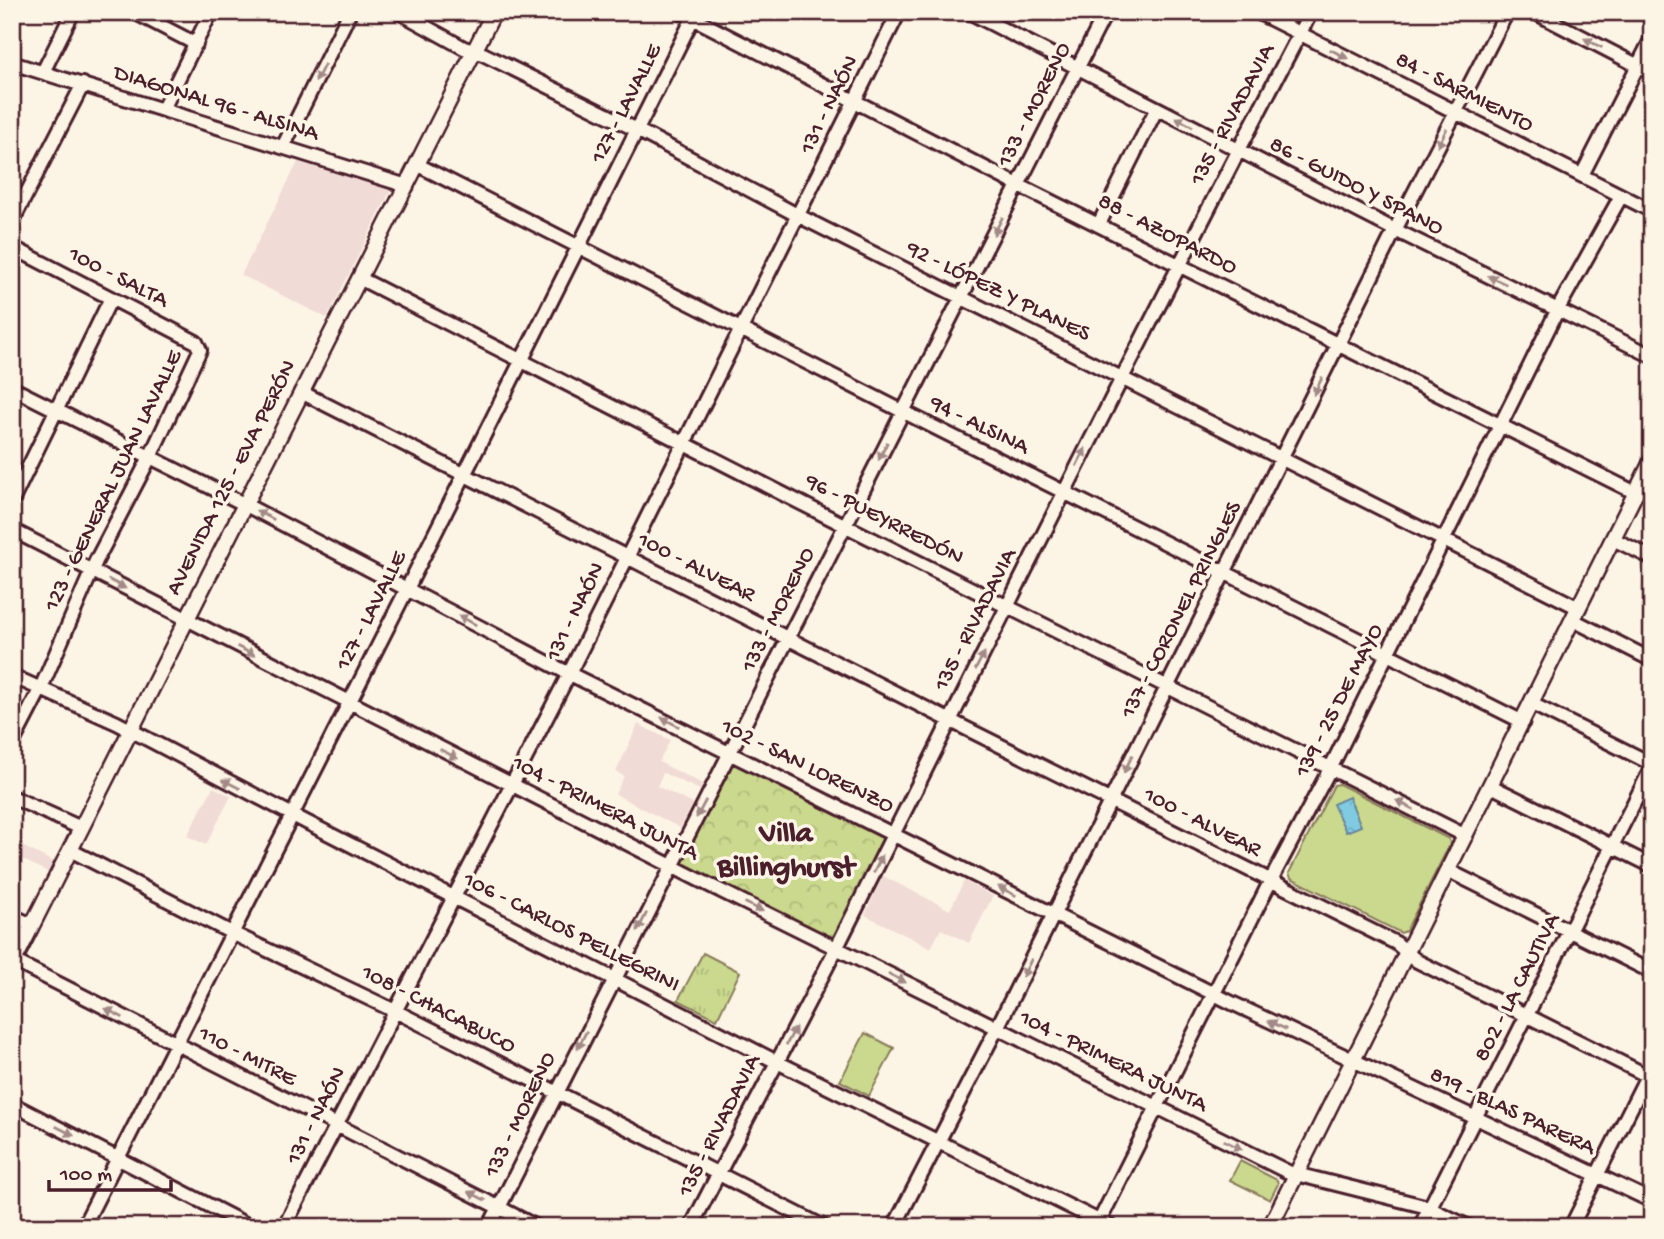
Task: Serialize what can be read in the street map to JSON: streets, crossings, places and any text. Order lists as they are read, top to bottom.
{
  "streets": {
    "main road": ["AVENIDA 125 - EVA PERÓN"],
    "street": [
      "84 - SARMIENTO",
      "DIAGONAL 96 - ALSINA",
      "127 - LAVALLE",
      "131 - NAÓN",
      "133 - MORENO",
      "135 - RIVADAVIA",
      "86 - GUIDO Y SPANO",
      "88 - AZOPARDO",
      "100 - SALTA",
      "92 - LÓPEZ Y PLANES",
      "94 - ALSINA",
      "123 - GENERAL JUAN LAVALLE",
      "96 - PUEYRREDÓN",
      "100 - ALVEAR",
      "137 - CORONEL PRINGLES",
      "139 - 25 DE MAYO",
      "102 - SAN LORENZO",
      "104 - PRIMERA JUNTA",
      "106 - CARLOS PELLEGRINI",
      "802 - LA CAUTIVA",
      "108 - CHACABUCO",
      "110 - MITRE",
      "819 - BLAS PARERA"
    ]
  },
  "crossings": [
    ["84 - SARMIENTO", "135 - RIVADAVIA"],
    ["84 - SARMIENTO", "137 - CORONEL PRINGLES"],
    ["84 - SARMIENTO", "139 - 25 DE MAYO"],
    ["DIAGONAL 96 - ALSINA", "AVENIDA 125 - EVA PERÓN"],
    ["127 - LAVALLE", "88 - AZOPARDO"],
    ["127 - LAVALLE", "92 - LÓPEZ Y PLANES"],
    ["127 - LAVALLE", "94 - ALSINA"],
    ["127 - LAVALLE", "96 - PUEYRREDÓN"],
    ["127 - LAVALLE", "100 - ALVEAR"],
    ["127 - LAVALLE", "102 - SAN LORENZO"],
    ["127 - LAVALLE", "104 - PRIMERA JUNTA"],
    ["127 - LAVALLE", "106 - CARLOS PELLEGRINI"],
    ["127 - LAVALLE", "108 - CHACABUCO"],
    ["127 - LAVALLE", "110 - MITRE"],
    ["131 - NAÓN", "88 - AZOPARDO"],
    ["131 - NAÓN", "92 - LÓPEZ Y PLANES"],
    ["131 - NAÓN", "94 - ALSINA"],
    ["131 - NAÓN", "96 - PUEYRREDÓN"],
    ["131 - NAÓN", "100 - ALVEAR"],
    ["131 - NAÓN", "102 - SAN LORENZO"],
    ["131 - NAÓN", "104 - PRIMERA JUNTA"],
    ["131 - NAÓN", "106 - CARLOS PELLEGRINI"],
    ["131 - NAÓN", "108 - CHACABUCO"],
    ["131 - NAÓN", "110 - MITRE"],
    ["133 - MORENO", "86 - GUIDO Y SPANO"],
    ["133 - MORENO", "88 - AZOPARDO"],
    ["133 - MORENO", "92 - LÓPEZ Y PLANES"],
    ["133 - MORENO", "94 - ALSINA"],
    ["133 - MORENO", "96 - PUEYRREDÓN"],
    ["133 - MORENO", "100 - ALVEAR"],
    ["133 - MORENO", "102 - SAN LORENZO"],
    ["133 - MORENO", "104 - PRIMERA JUNTA"],
    ["133 - MORENO", "106 - CARLOS PELLEGRINI"],
    ["133 - MORENO", "108 - CHACABUCO"],
    ["133 - MORENO", "110 - MITRE"],
    ["135 - RIVADAVIA", "86 - GUIDO Y SPANO"],
    ["135 - RIVADAVIA", "88 - AZOPARDO"],
    ["135 - RIVADAVIA", "92 - LÓPEZ Y PLANES"],
    ["135 - RIVADAVIA", "94 - ALSINA"],
    ["135 - RIVADAVIA", "96 - PUEYRREDÓN"],
    ["135 - RIVADAVIA", "100 - ALVEAR"],
    ["135 - RIVADAVIA", "102 - SAN LORENZO"],
    ["135 - RIVADAVIA", "104 - PRIMERA JUNTA"],
    ["135 - RIVADAVIA", "106 - CARLOS PELLEGRINI"],
    ["135 - RIVADAVIA", "108 - CHACABUCO"],
    ["86 - GUIDO Y SPANO", "137 - CORONEL PRINGLES"],
    ["86 - GUIDO Y SPANO", "139 - 25 DE MAYO"],
    ["88 - AZOPARDO", "137 - CORONEL PRINGLES"],
    ["88 - AZOPARDO", "139 - 25 DE MAYO"],
    ["100 - SALTA", "123 - GENERAL JUAN LAVALLE"],
    ["92 - LÓPEZ Y PLANES", "AVENIDA 125 - EVA PERÓN"],
    ["92 - LÓPEZ Y PLANES", "137 - CORONEL PRINGLES"],
    ["92 - LÓPEZ Y PLANES", "139 - 25 DE MAYO"],
    ["94 - ALSINA", "AVENIDA 125 - EVA PERÓN"],
    ["94 - ALSINA", "137 - CORONEL PRINGLES"],
    ["94 - ALSINA", "139 - 25 DE MAYO"],
    ["AVENIDA 125 - EVA PERÓN", "96 - PUEYRREDÓN"],
    ["AVENIDA 125 - EVA PERÓN", "100 - ALVEAR"],
    ["AVENIDA 125 - EVA PERÓN", "102 - SAN LORENZO"],
    ["AVENIDA 125 - EVA PERÓN", "104 - PRIMERA JUNTA"],
    ["AVENIDA 125 - EVA PERÓN", "106 - CARLOS PELLEGRINI"],
    ["AVENIDA 125 - EVA PERÓN", "108 - CHACABUCO"],
    ["AVENIDA 125 - EVA PERÓN", "110 - MITRE"],
    ["123 - GENERAL JUAN LAVALLE", "102 - SAN LORENZO"],
    ["123 - GENERAL JUAN LAVALLE", "104 - PRIMERA JUNTA"],
    ["123 - GENERAL JUAN LAVALLE", "106 - CARLOS PELLEGRINI"],
    ["96 - PUEYRREDÓN", "137 - CORONEL PRINGLES"],
    ["96 - PUEYRREDÓN", "139 - 25 DE MAYO"],
    ["100 - ALVEAR", "137 - CORONEL PRINGLES"],
    ["100 - ALVEAR", "139 - 25 DE MAYO"],
    ["100 - ALVEAR", "802 - LA CAUTIVA"],
    ["137 - CORONEL PRINGLES", "102 - SAN LORENZO"],
    ["137 - CORONEL PRINGLES", "104 - PRIMERA JUNTA"],
    ["137 - CORONEL PRINGLES", "106 - CARLOS PELLEGRINI"],
    ["139 - 25 DE MAYO", "102 - SAN LORENZO"],
    ["139 - 25 DE MAYO", "104 - PRIMERA JUNTA"],
    ["139 - 25 DE MAYO", "106 - CARLOS PELLEGRINI"],
    ["102 - SAN LORENZO", "819 - BLAS PARERA"],
    ["104 - PRIMERA JUNTA", "802 - LA CAUTIVA"],
    ["802 - LA CAUTIVA", "819 - BLAS PARERA"]
  ],
  "one_way": [
    "84 - SARMIENTO",
    "133 - MORENO",
    "135 - RIVADAVIA",
    "86 - GUIDO Y SPANO",
    "137 - CORONEL PRINGLES",
    "102 - SAN LORENZO",
    "104 - PRIMERA JUNTA",
    "110 - MITRE"
  ],
  "districts": ["Villa Billinghurst"],
  "scale_bar": "100 m"
}
